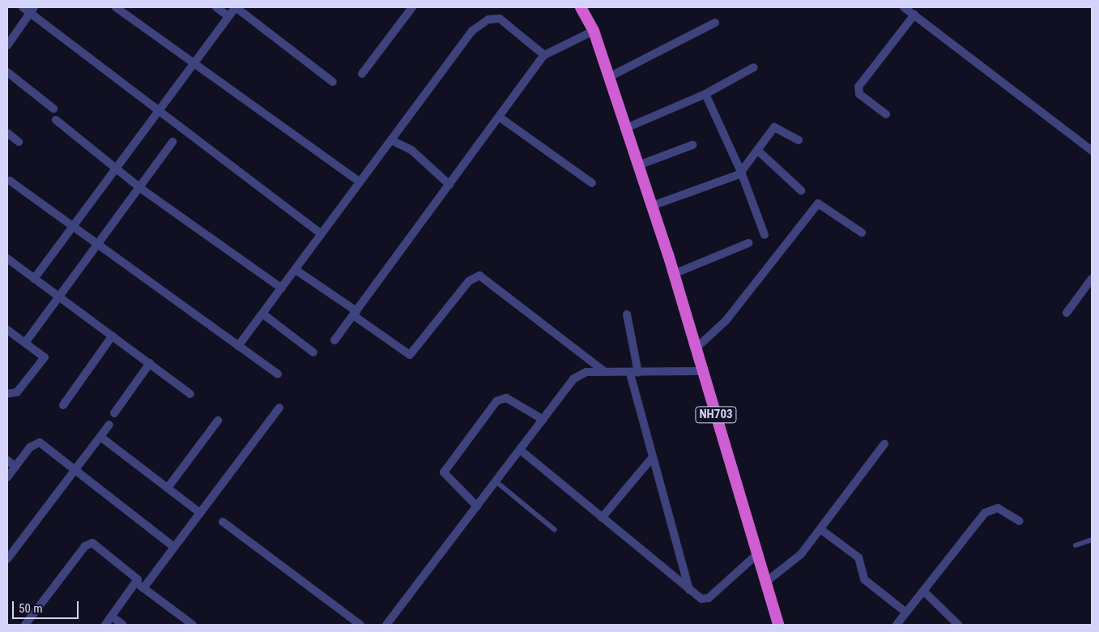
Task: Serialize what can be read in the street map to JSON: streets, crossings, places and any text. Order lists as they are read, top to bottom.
{
  "streets": {
    "highway": ["NH703"]
  },
  "scale_bar": "50 m"
}
